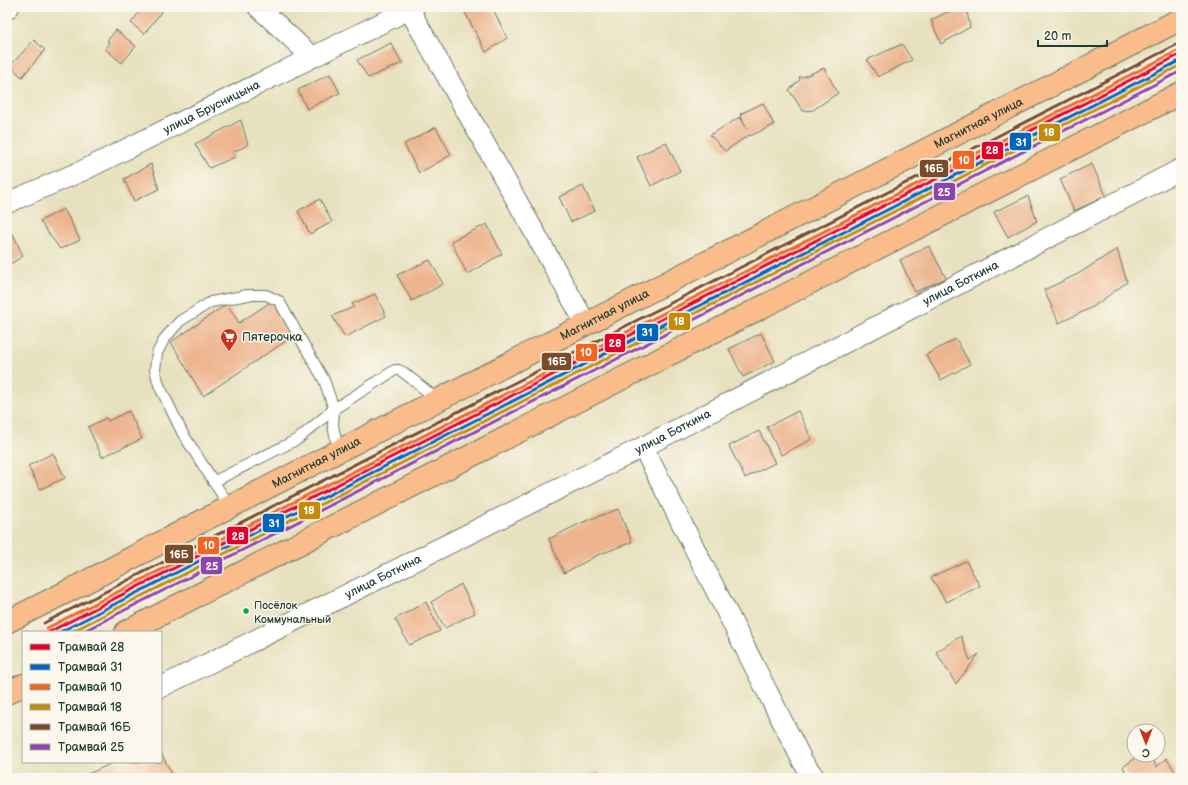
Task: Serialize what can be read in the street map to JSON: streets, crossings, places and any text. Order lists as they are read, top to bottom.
{
  "streets": {
    "main road": ["Магнитная улица"],
    "street": ["улица Брусницына", "улица Боткина"]
  },
  "places": {
    "supermarket": ["Пятерочка"],
    "other": ["Посёлок Коммунальный"]
  },
  "lines": [
    "tram line 16Б",
    "tram line 10",
    "tram line 28",
    "tram line 31",
    "tram line 18",
    "tram line 25"
  ],
  "legend": [
    "Трамвай 28",
    "Трамвай 31",
    "Трамвай 10",
    "Трамвай 18",
    "Трамвай 16Б",
    "Трамвай 25"
  ],
  "scale_bar": "20 m",
  "north": "bottom"
}
